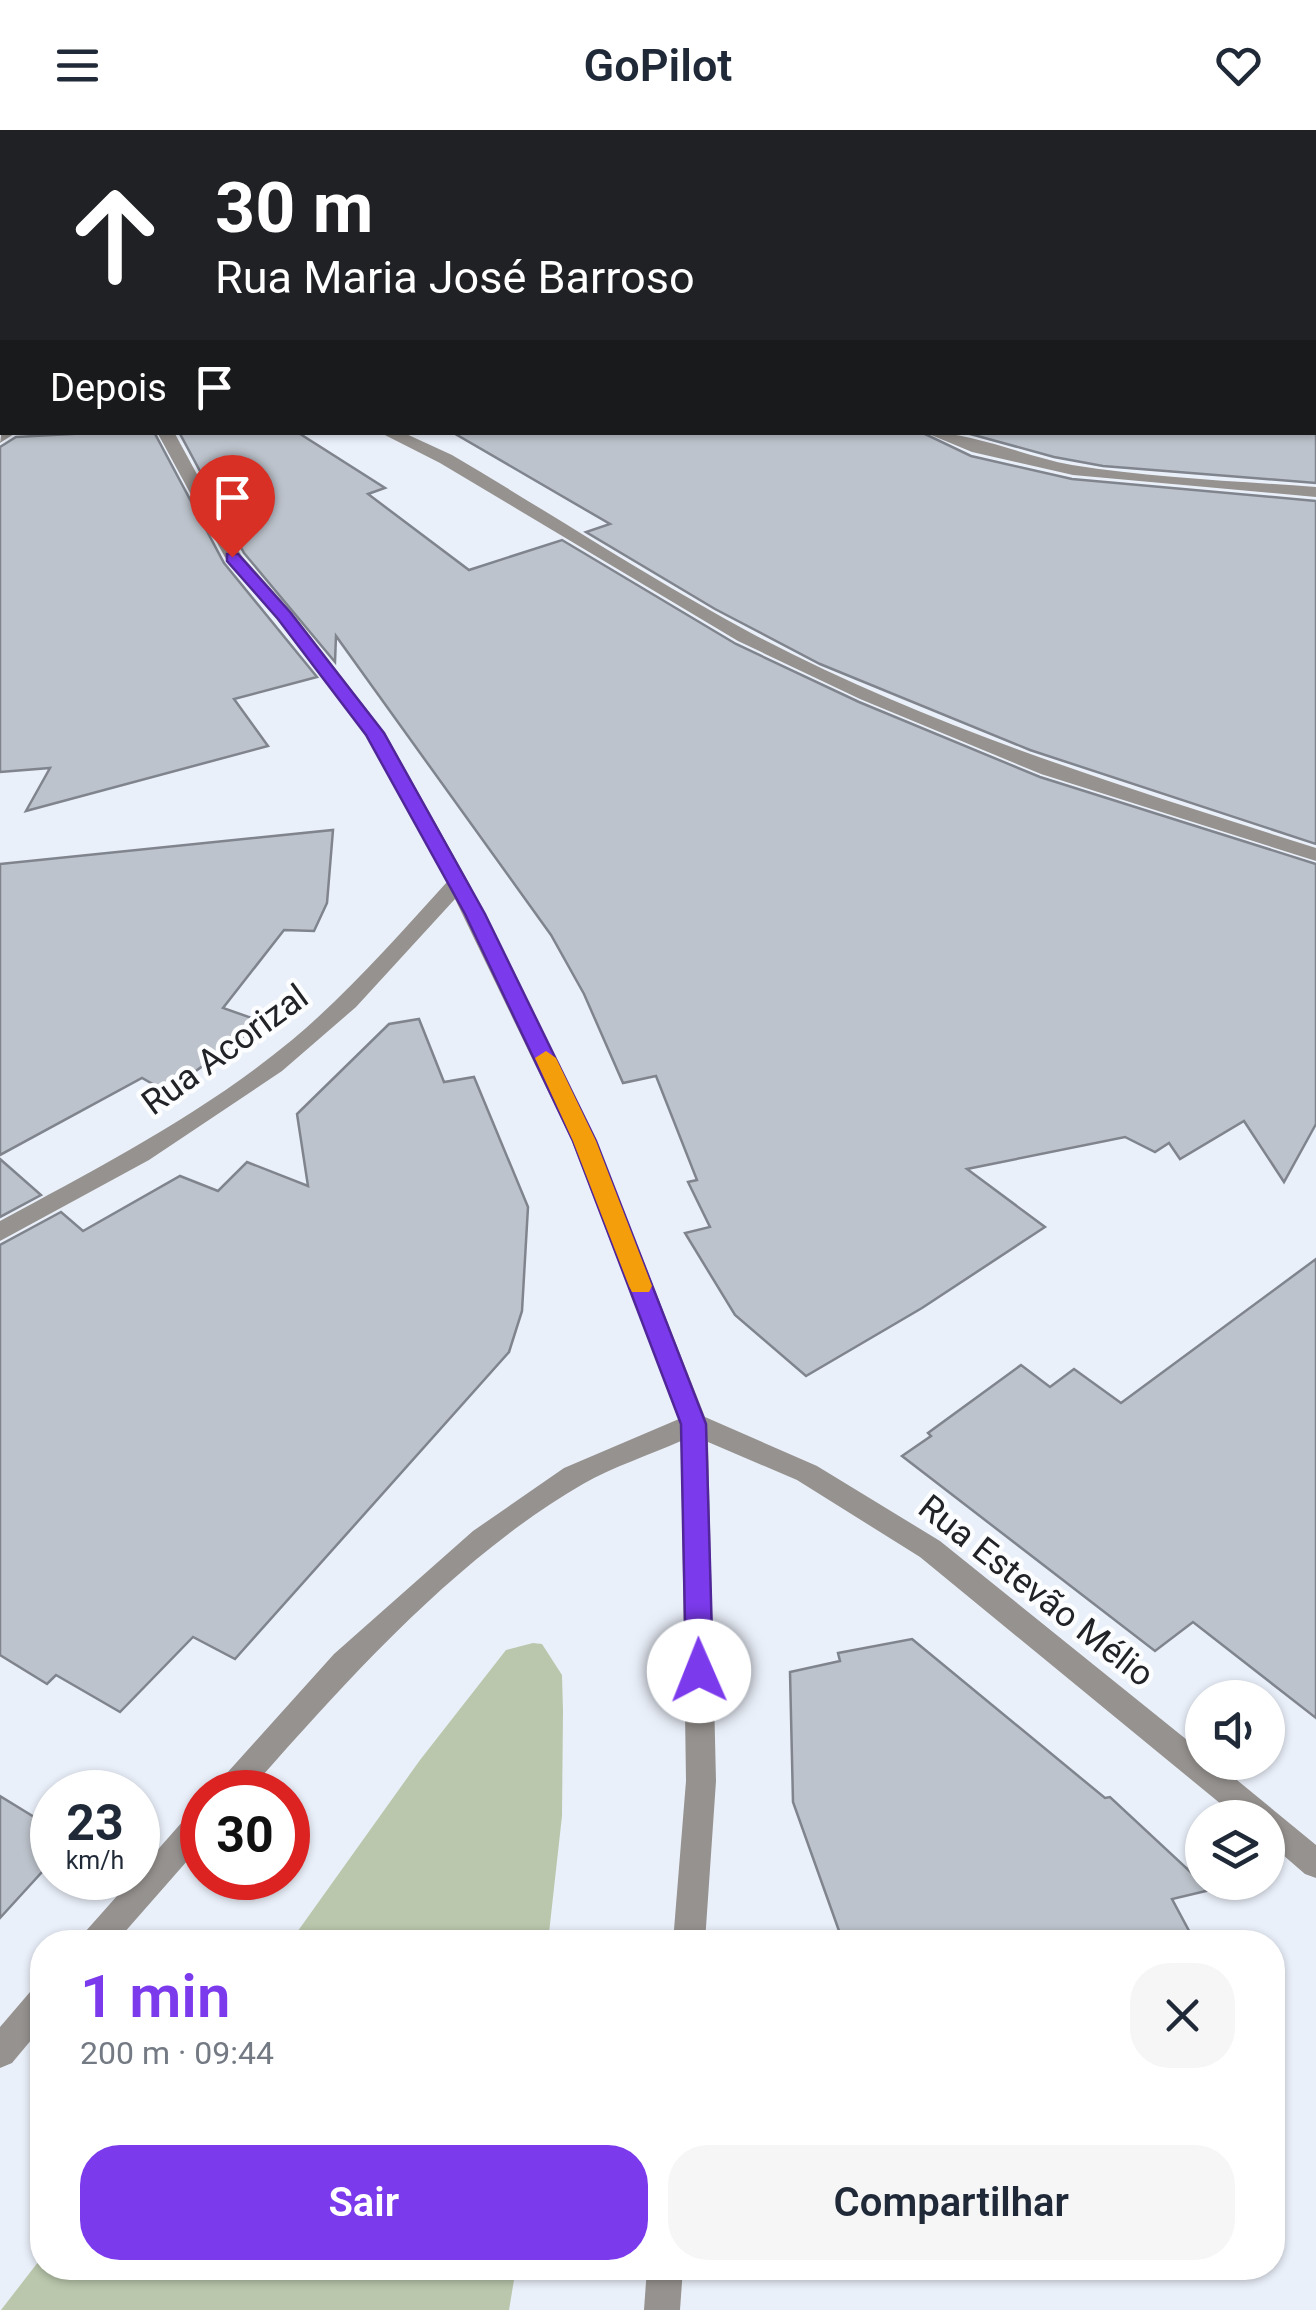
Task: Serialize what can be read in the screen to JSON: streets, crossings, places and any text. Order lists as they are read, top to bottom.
{
  "streets": {
    "street": ["Rua Acorizal", "Rua Estevão Mélio"]
  },
  "page": {
    "header": "GoPilot",
    "turn": ["30 m", "Rua Maria José Barroso"],
    "then": "Depois",
    "speed": "23 km/h",
    "limit": "30",
    "heading": ["1 min", "200 m · 09:44"],
    "buttons": ["Sair", "Compartilhar"]
  }
}
